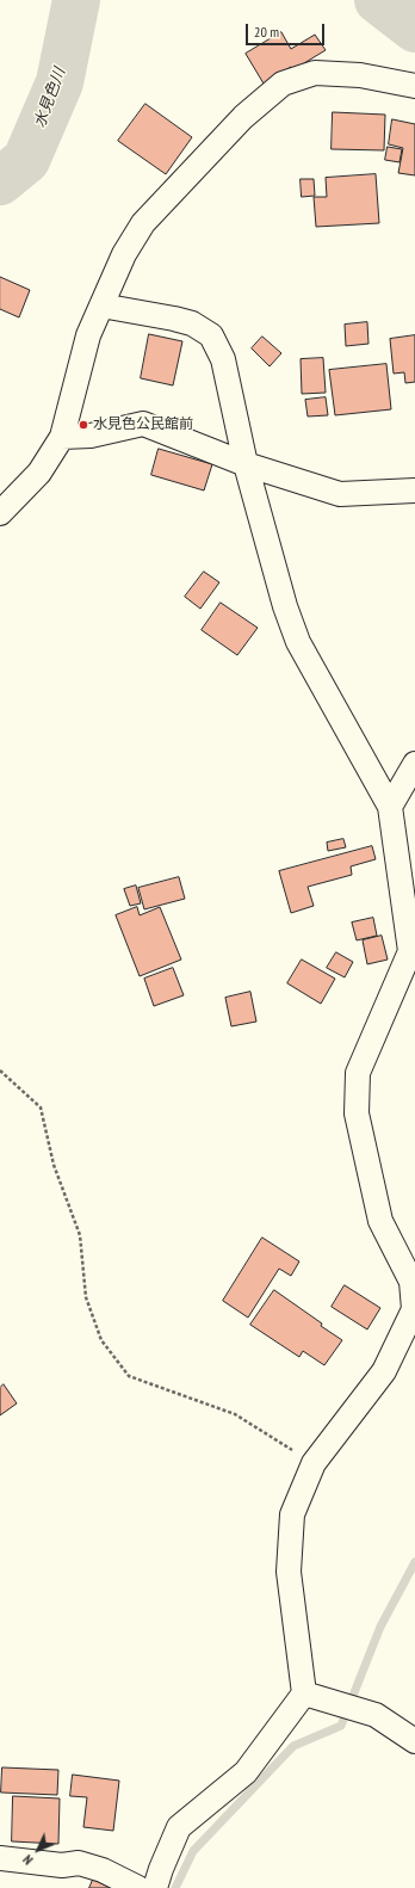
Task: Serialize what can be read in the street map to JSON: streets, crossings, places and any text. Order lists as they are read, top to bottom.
{
  "water": ["水見色川"],
  "places": ["水見色公民館前"],
  "scale_bar": "20 m",
  "north": "bottom left"
}
